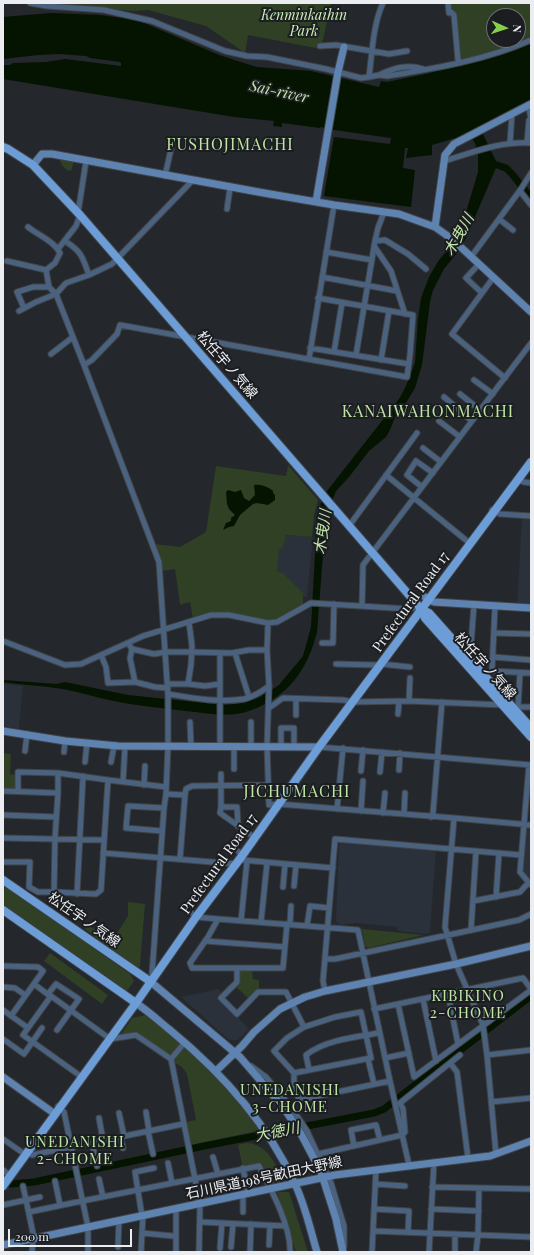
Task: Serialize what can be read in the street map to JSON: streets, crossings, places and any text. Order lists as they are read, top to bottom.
{
  "streets": {
    "main road": ["松任宇ノ気線", "Prefectural Road 17"],
    "street": ["石川県道198号畝田大野線"]
  },
  "crossings": [
    ["松任宇ノ気線", "Prefectural Road 17"]
  ],
  "districts": [
    "FUSHOJIMACHI",
    "KANAIWAHONMACHI",
    "JICHUMACHI",
    "KIBIKINO 2-CHOME",
    "UNEDANISHI 3-CHOME",
    "UNEDANISHI 2-CHOME"
  ],
  "water": ["Sai-river", "木曳川", "大徳川"],
  "parks": ["Kenminkaihin Park"],
  "scale_bar": "200 m",
  "north": "right"
}
